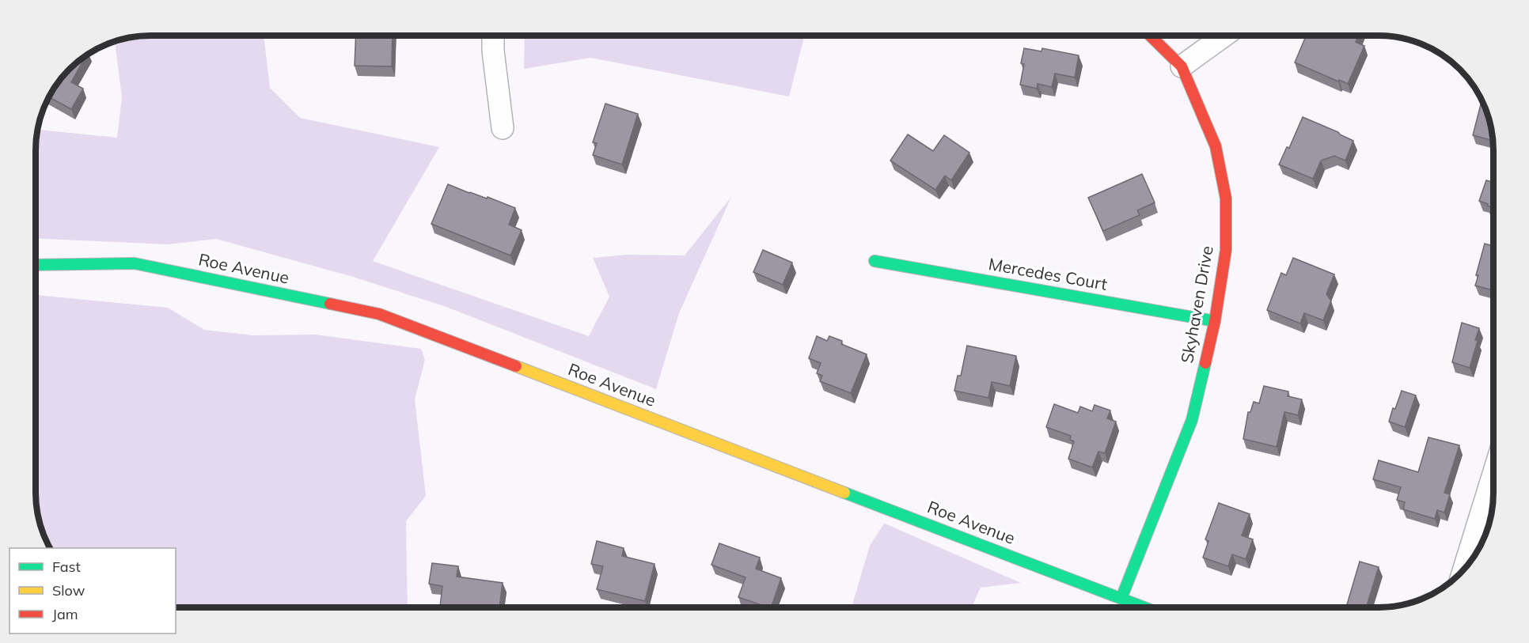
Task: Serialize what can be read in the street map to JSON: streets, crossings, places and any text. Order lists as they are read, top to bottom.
{
  "streets": {
    "street": ["Roe Avenue", "Mercedes Court", "Skyhaven Drive"]
  },
  "crossings": [
    ["Roe Avenue", "Skyhaven Drive"],
    ["Mercedes Court", "Skyhaven Drive"]
  ],
  "legend": ["Fast", "Slow", "Jam"]
}
